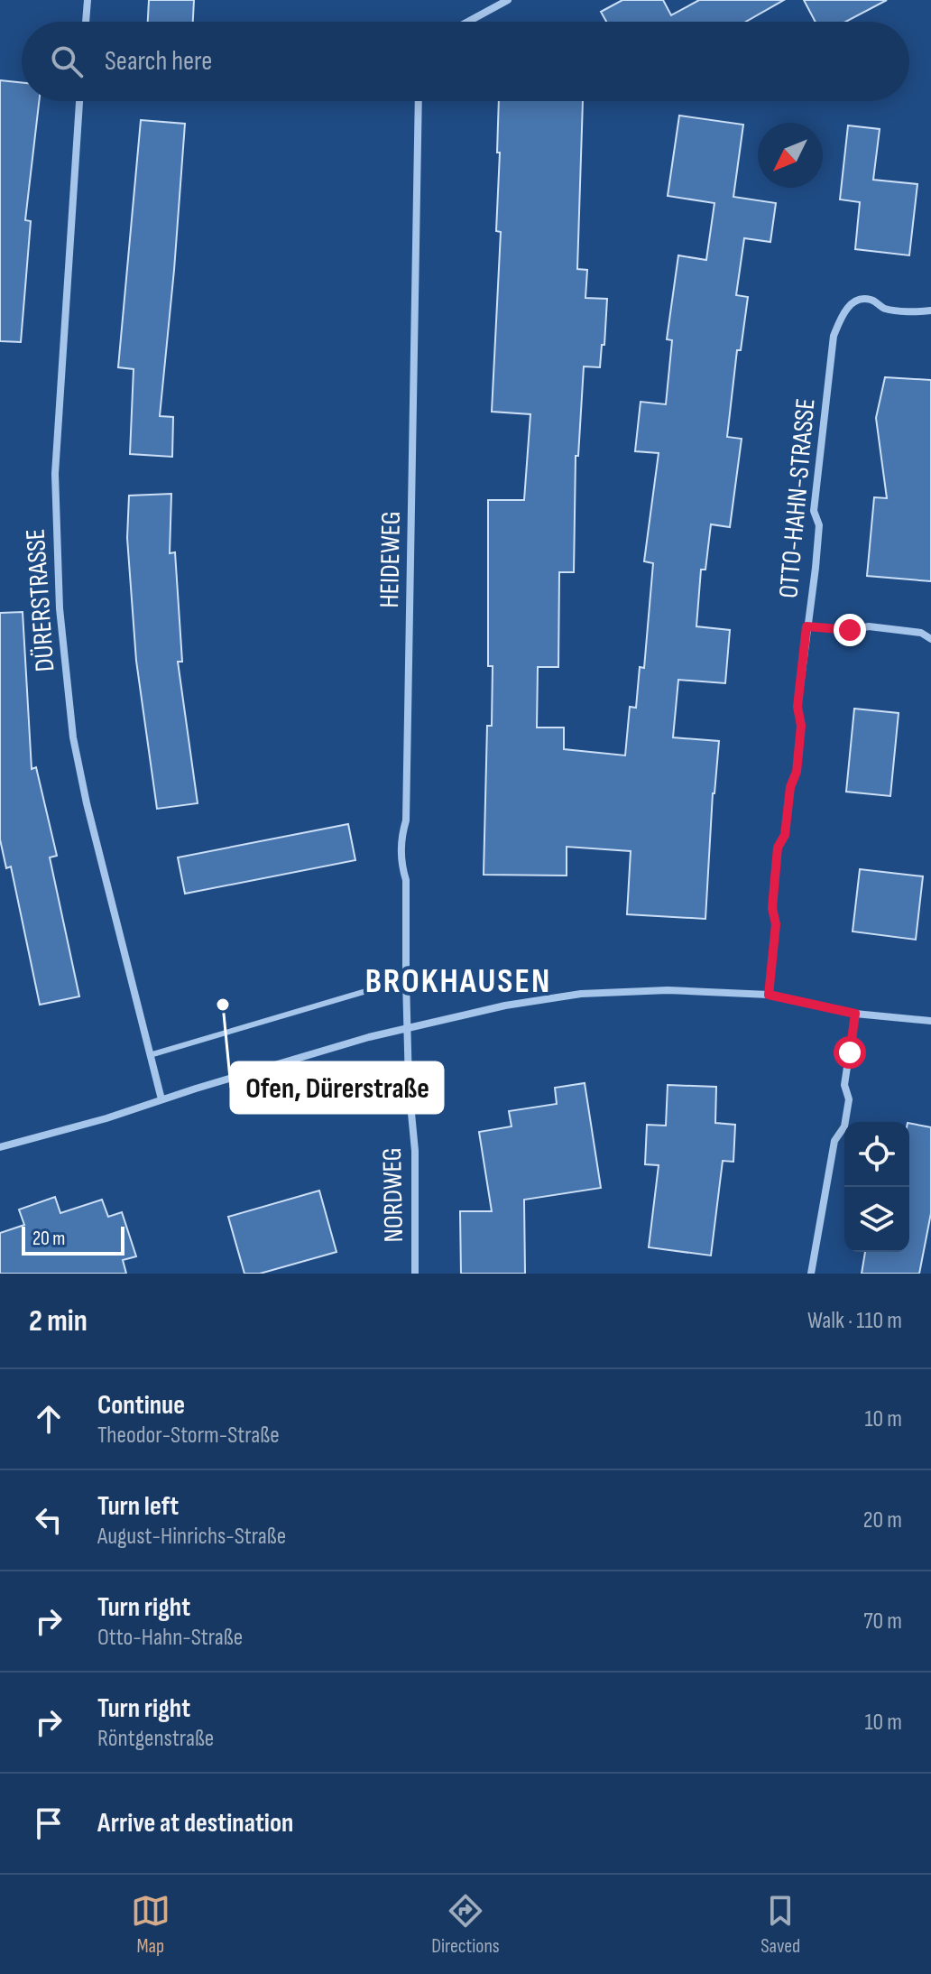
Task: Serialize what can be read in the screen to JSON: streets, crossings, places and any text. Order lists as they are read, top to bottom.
{
  "streets": {
    "street": [
      "OTTO-HAHN-STRASSE",
      "HEIDEWEG",
      "DÜRERSTRASSE",
      "NORDWEG"
    ]
  },
  "crossings": [
    ["HEIDEWEG", "NORDWEG"]
  ],
  "districts": ["BROKHAUSEN"],
  "places": ["Ofen, Dürerstraße"],
  "scale_bar": "20 m",
  "north": "bottom left",
  "page": {
    "search": "Search here",
    "scale": "20 m",
    "heading": ["2 min", "Walk · 110 m"],
    "list": [
      ["Continue", "Theodor-Storm-Straße", "10 m"],
      ["Turn left", "August-Hinrichs-Straße", "20 m"],
      ["Turn right", "Otto-Hahn-Straße", "70 m"],
      ["Turn right", "Röntgenstraße", "10 m"],
      "Arrive at destination"
    ],
    "nav": ["Map", "Directions", "Saved"]
  }
}
